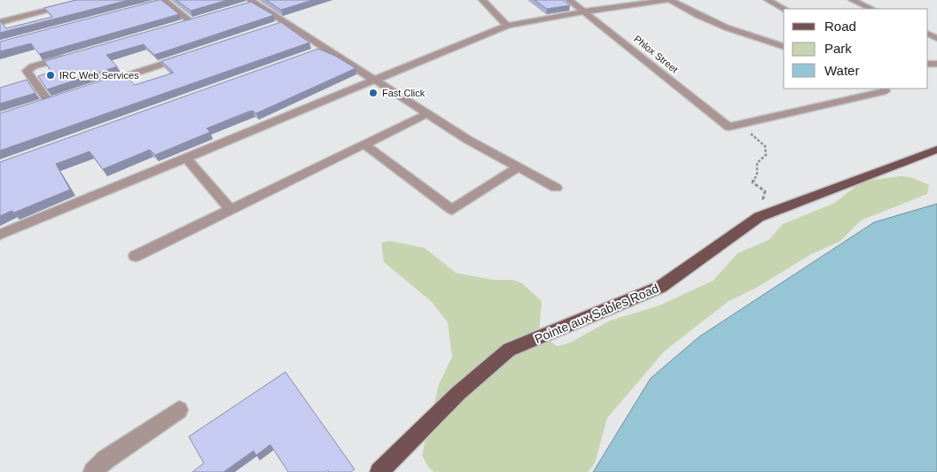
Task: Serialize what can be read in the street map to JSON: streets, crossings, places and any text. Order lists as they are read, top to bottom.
{
  "streets": {
    "main road": ["Pointe aux Sables Road"],
    "street": ["Phlox Street"]
  },
  "places": ["IRC Web Services", "Fast Click"],
  "legend": ["Road", "Park", "Water"]
}
